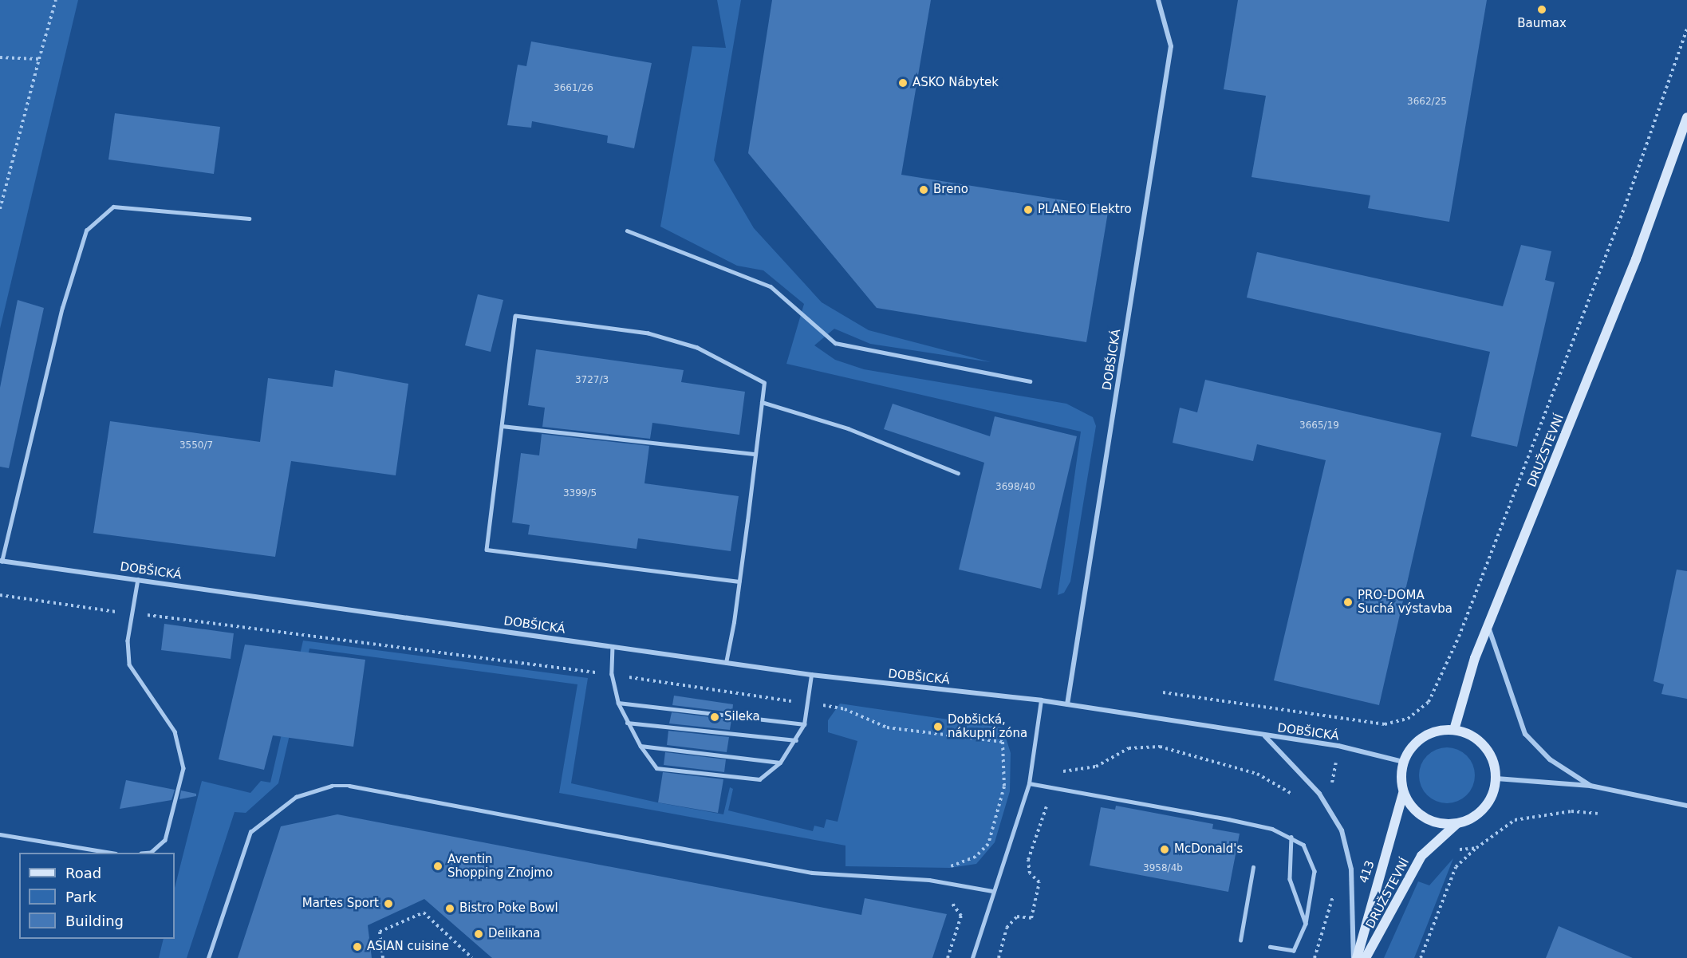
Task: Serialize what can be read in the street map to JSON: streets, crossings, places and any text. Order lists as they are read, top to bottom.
{
  "streets": {
    "main road": ["DRUŽSTEVNÍ", "413"],
    "street": ["DOBŠICKÁ"]
  },
  "crossings": [
    ["DOBŠICKÁ", "DRUŽSTEVNÍ"],
    ["DOBŠICKÁ", "413"],
    ["DRUŽSTEVNÍ", "413"]
  ],
  "places": [
    "Baumax",
    "ASKO Nábytek",
    "Breno",
    "PLANEO Elektro",
    "PRO-DOMA Suchá výstavba",
    "Sileka",
    "Dobšická, nákupní zóna",
    "McDonald's",
    "Aventin Shopping Znojmo",
    "Martes Sport",
    "Bistro Poke Bowl",
    "Delikana",
    "ASIAN cuisine"
  ],
  "house_numbers": [
    "3661/26",
    "3662/25",
    "3727/3",
    "3665/19",
    "3550/7",
    "3698/40",
    "3399/5",
    "3958/4b"
  ],
  "legend": ["Road", "Park", "Building"]
}
